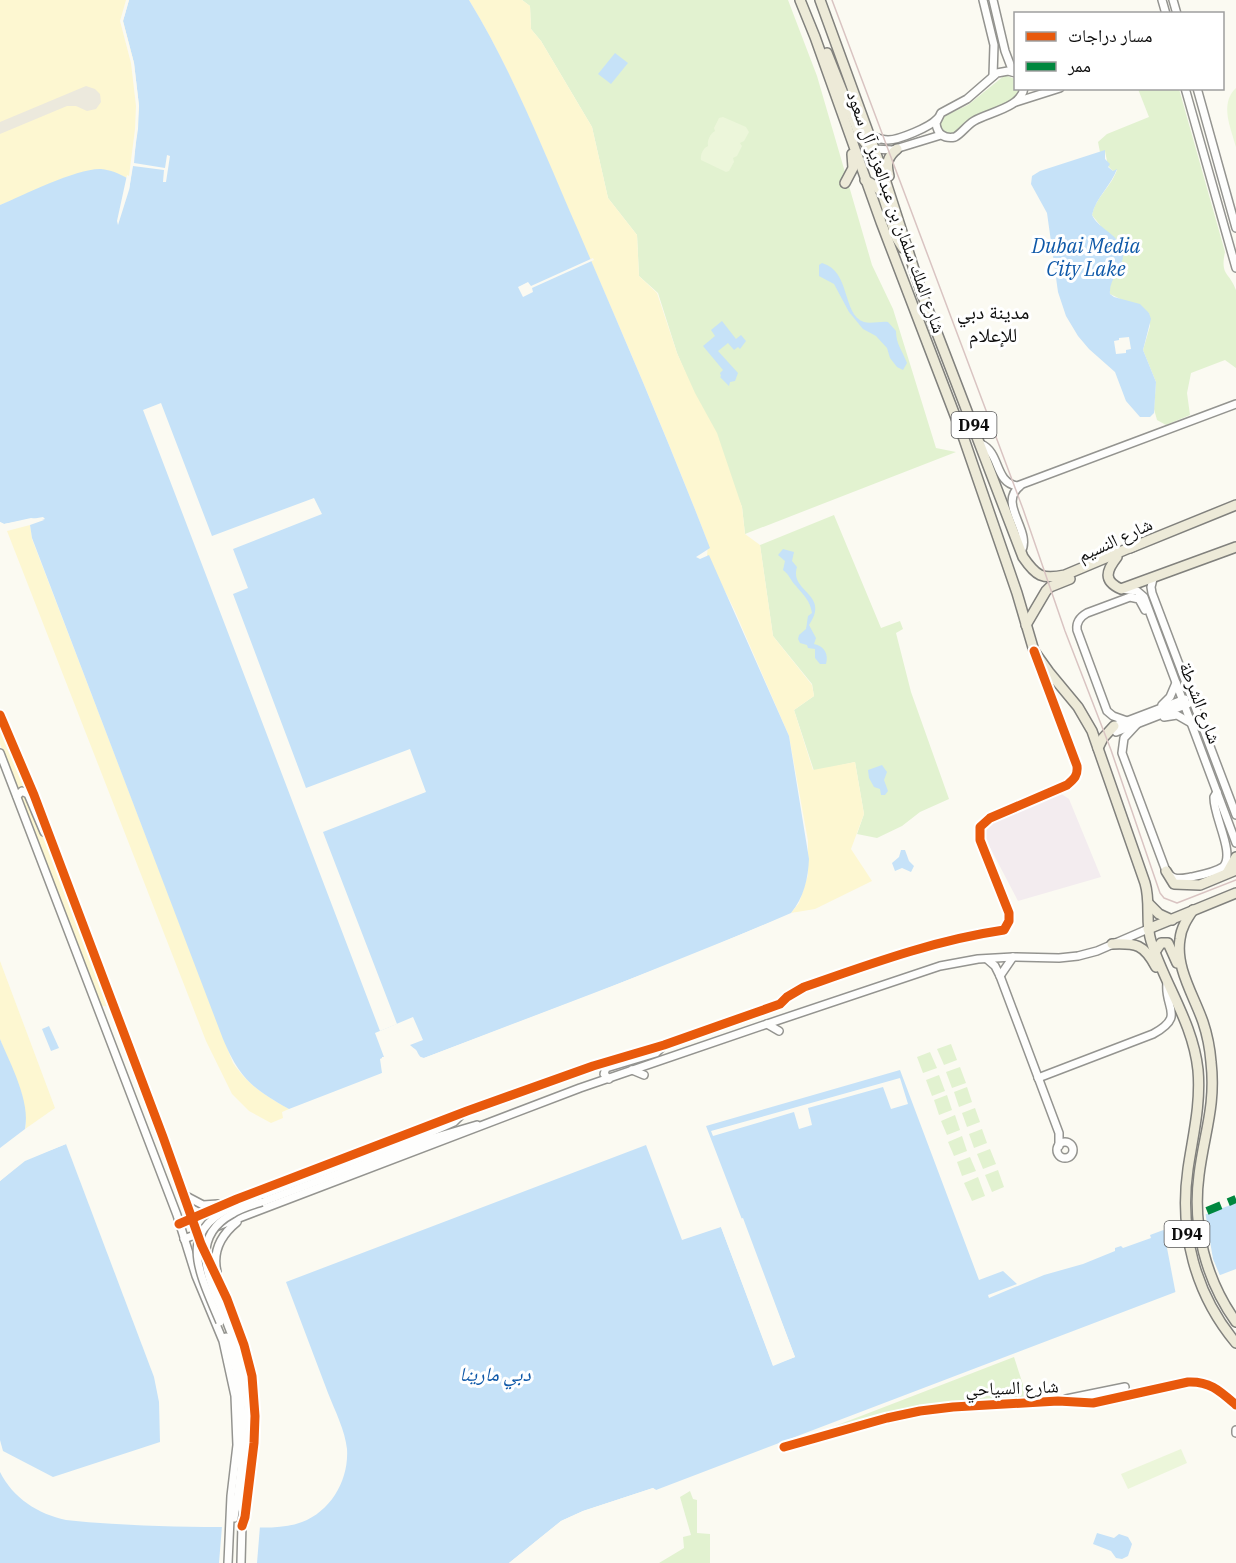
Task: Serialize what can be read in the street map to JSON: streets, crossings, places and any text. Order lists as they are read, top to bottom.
{
  "streets": {
    "main road": ["شارع الملك سلمان بن عبدالعزيز آل سعود", "D94", "شارع النسيم"],
    "street": ["شارع الشرطة", "شارع السياحي"]
  },
  "crossings": [
    ["شارع الملك سلمان بن عبدالعزيز آل سعود", "شارع النسيم"]
  ],
  "districts": ["مدينة دبي للإعلام"],
  "water": ["Dubai Media City Lake", "دبي مارينا"],
  "legend": ["مسار دراجات", "ممر"]
}
